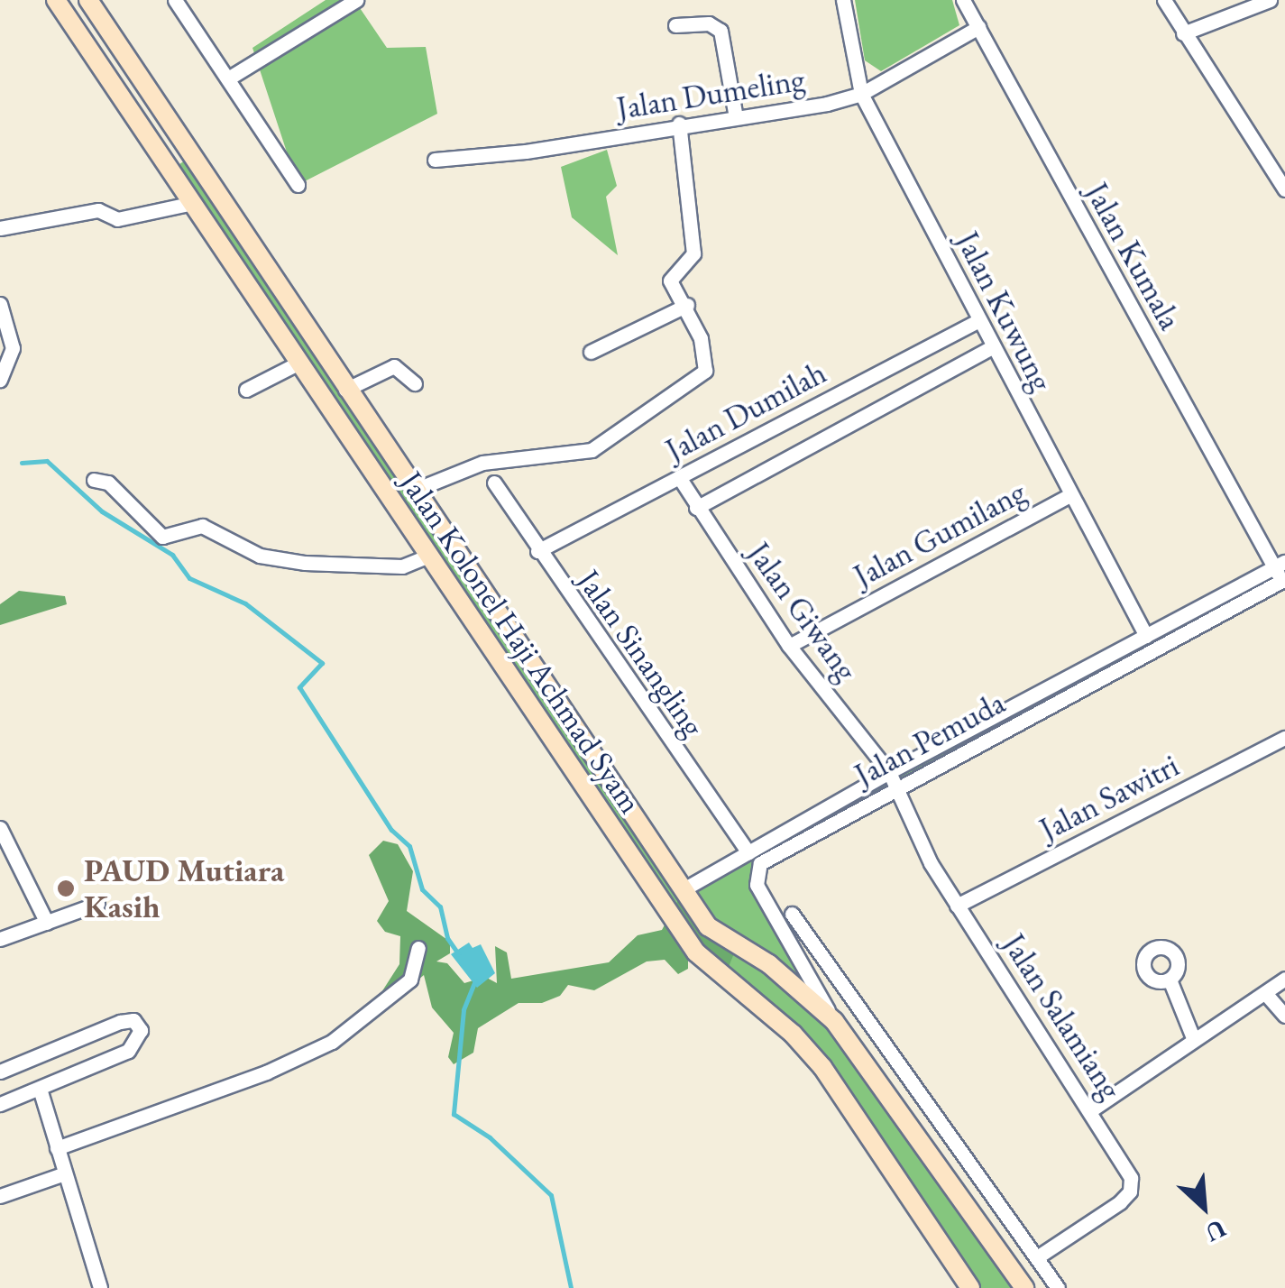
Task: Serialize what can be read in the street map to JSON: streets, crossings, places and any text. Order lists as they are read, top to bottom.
{
  "streets": {
    "main road": ["Jalan Kolonel Haji Achmad Syam"],
    "street": [
      "Jalan Dumeling",
      "Jalan Kumala",
      "Jalan Kuwung",
      "Jalan Dumilah",
      "Jalan Gumilang",
      "Jalan Giwang",
      "Jalan Sinangling",
      "Jalan Pemuda",
      "Jalan Sawitri",
      "Jalan Salamiang"
    ]
  },
  "crossings": [
    ["Jalan Dumeling", "Jalan Kumala"],
    ["Jalan Dumeling", "Jalan Kuwung"],
    ["Jalan Kumala", "Jalan Pemuda"],
    ["Jalan Kuwung", "Jalan Dumilah"],
    ["Jalan Kuwung", "Jalan Gumilang"],
    ["Jalan Kuwung", "Jalan Pemuda"],
    ["Jalan Dumilah", "Jalan Giwang"],
    ["Jalan Dumilah", "Jalan Sinangling"],
    ["Jalan Gumilang", "Jalan Giwang"],
    ["Jalan Giwang", "Jalan Pemuda"],
    ["Jalan Giwang", "Jalan Salamiang"],
    ["Jalan Kolonel Haji Achmad Syam", "Jalan Pemuda"],
    ["Jalan Sinangling", "Jalan Pemuda"],
    ["Jalan Pemuda", "Jalan Salamiang"],
    ["Jalan Sawitri", "Jalan Salamiang"]
  ],
  "places": ["PAUD Mutiara Kasih"],
  "north": "bottom right"
}
